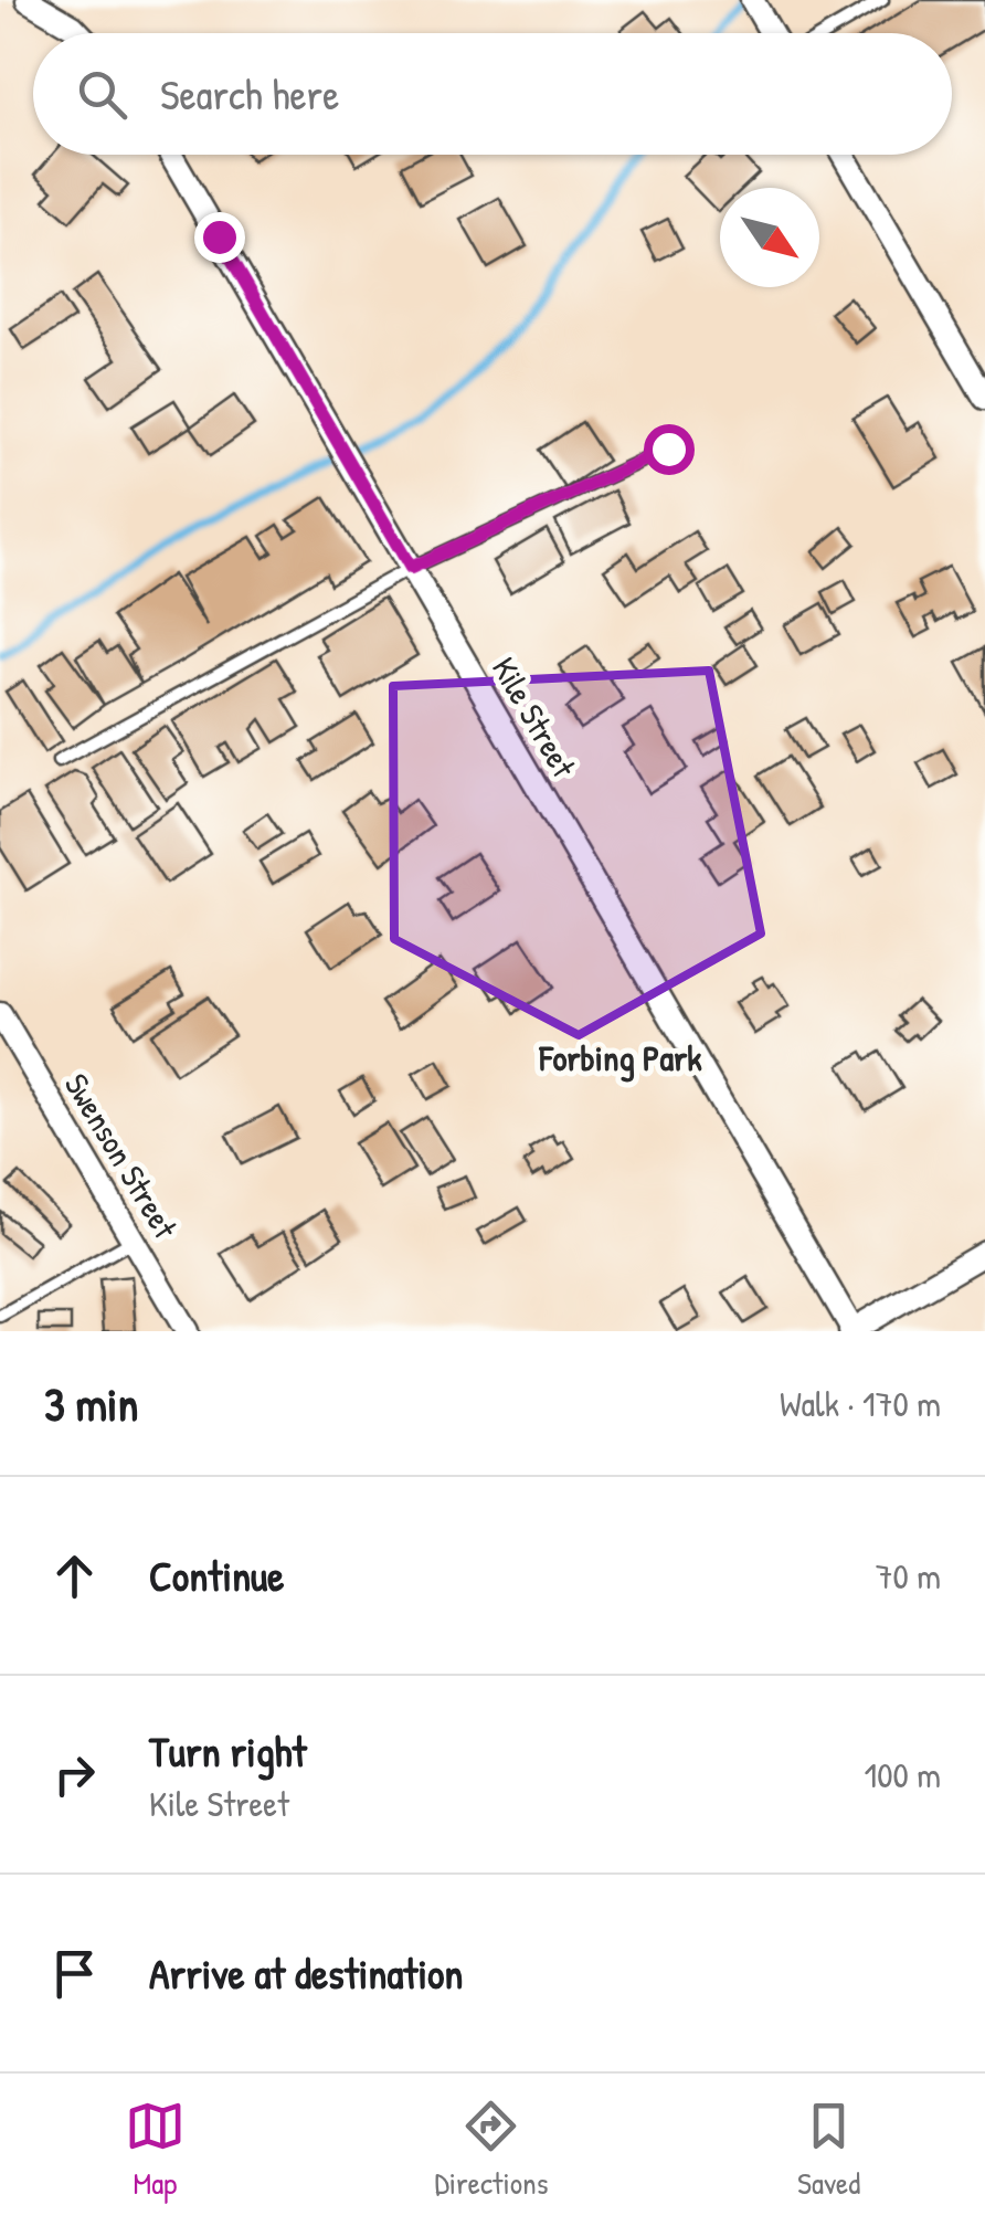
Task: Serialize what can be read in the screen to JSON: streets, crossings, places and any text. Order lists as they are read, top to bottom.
{
  "streets": {
    "street": ["Kile Street", "Swenson Street"]
  },
  "districts": ["Forbing Park"],
  "north": "bottom right",
  "page": {
    "search": "Search here",
    "heading": ["3 min", "Walk · 170 m"],
    "list": [
      ["Continue", "70 m"],
      ["Turn right", "Kile Street", "100 m"],
      "Arrive at destination"
    ],
    "nav": ["Map", "Directions", "Saved"]
  }
}
